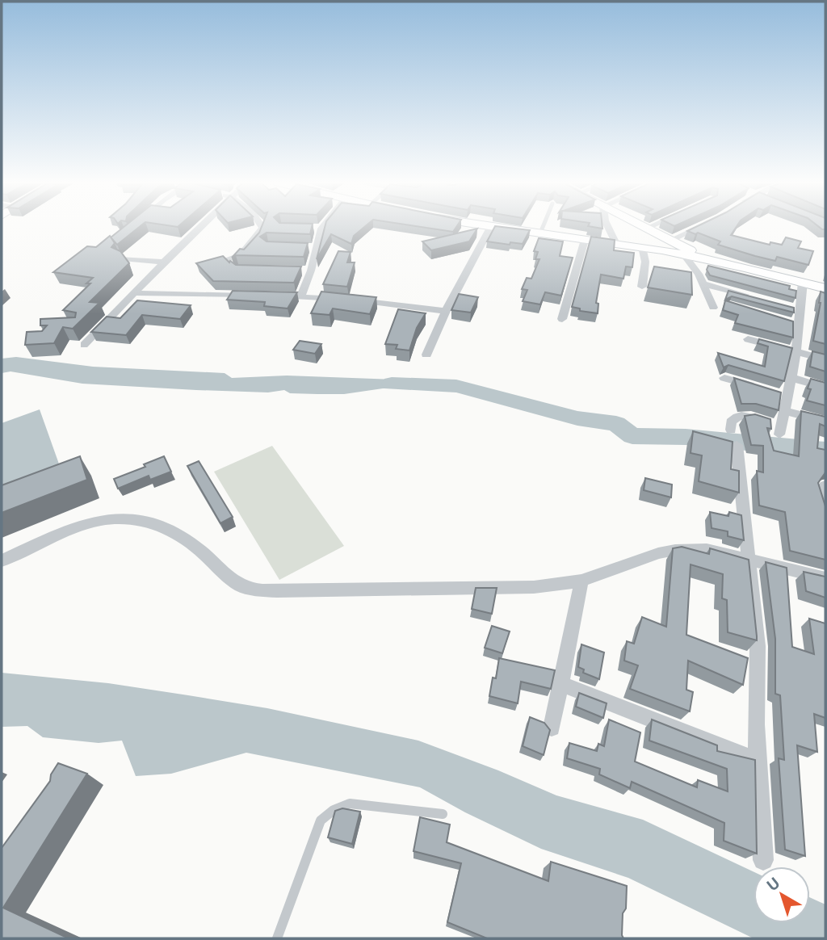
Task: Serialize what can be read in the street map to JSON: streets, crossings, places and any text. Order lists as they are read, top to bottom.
{
  "north": "top left"
}
